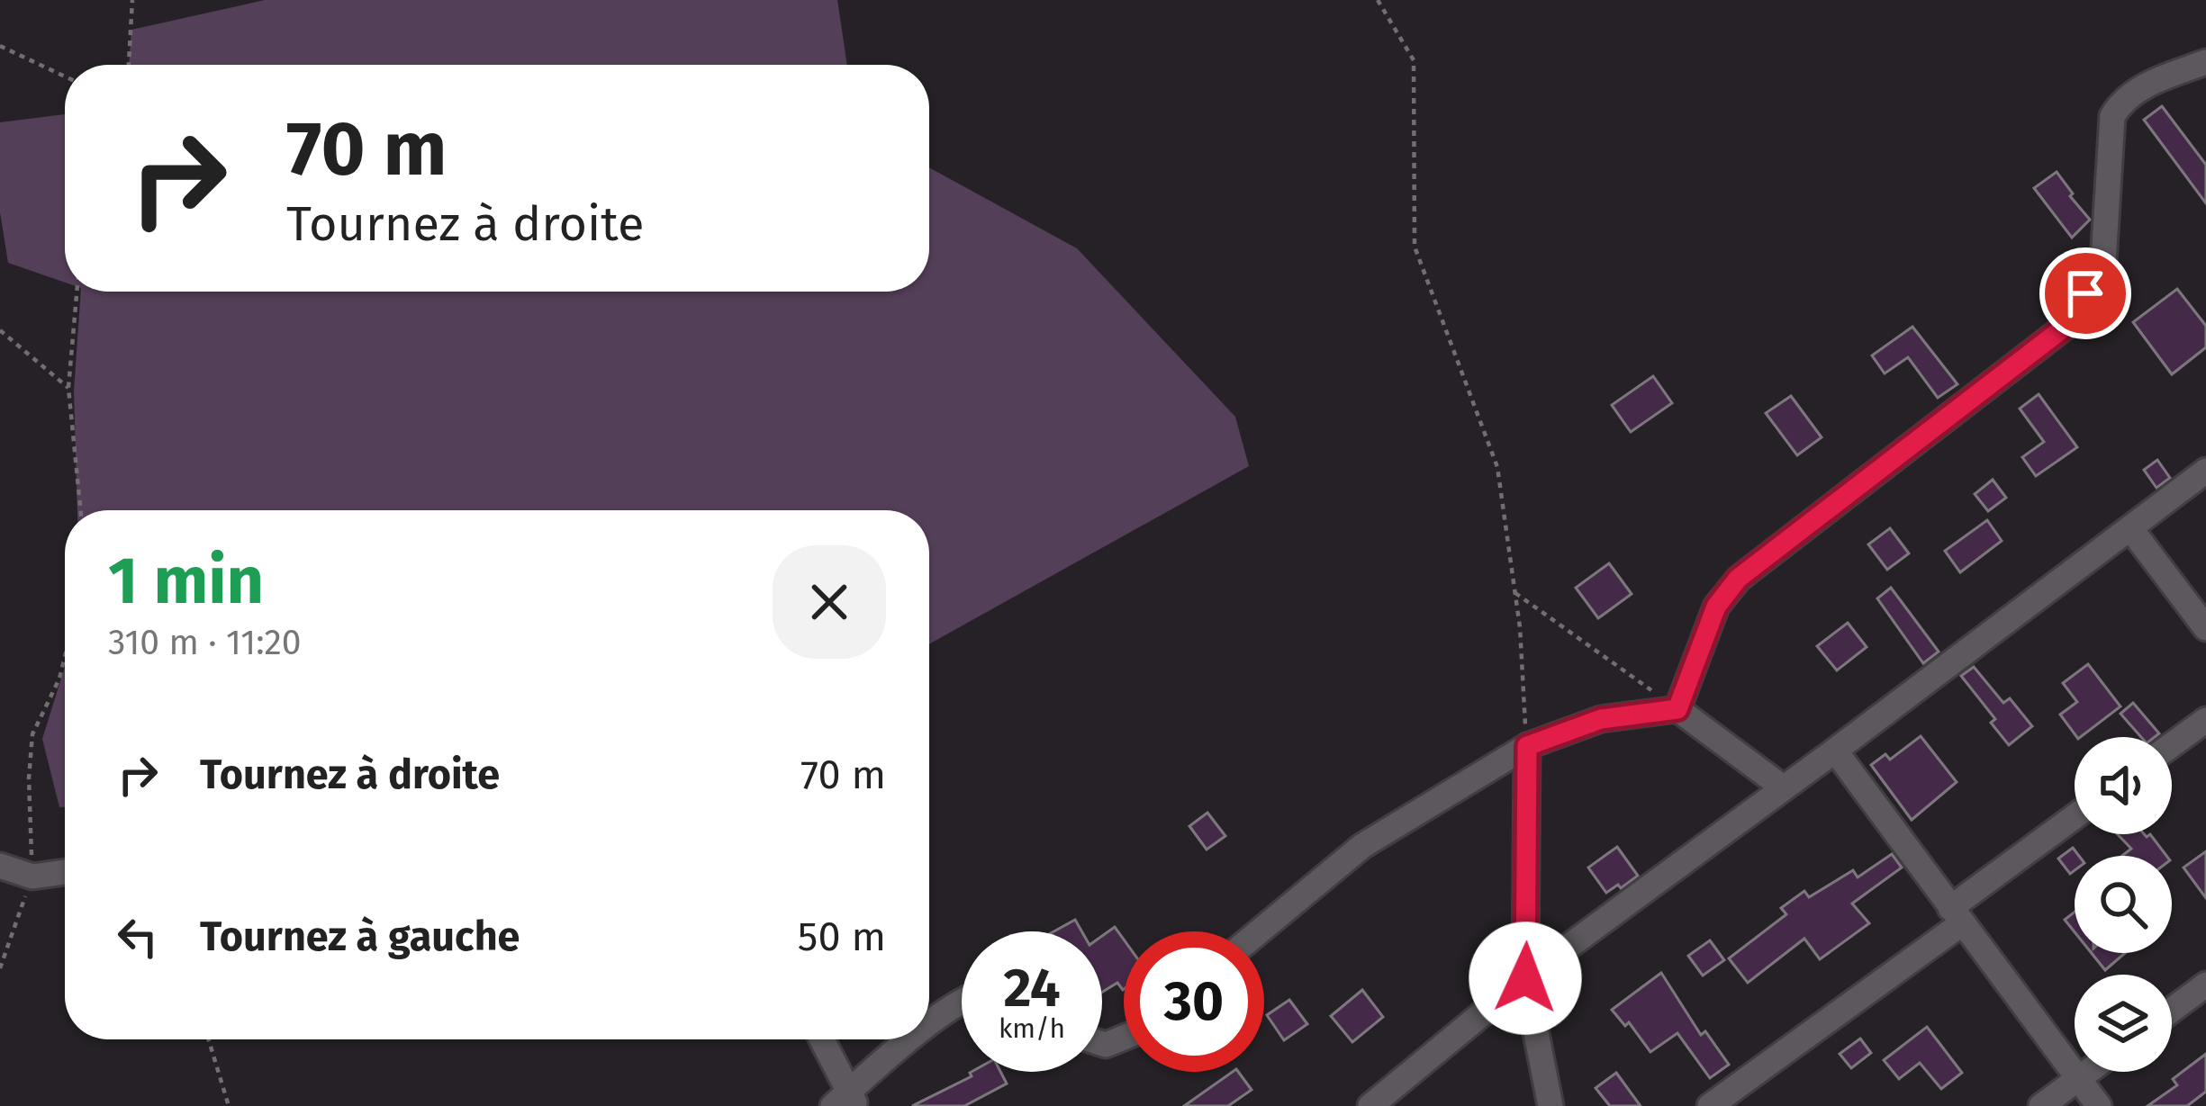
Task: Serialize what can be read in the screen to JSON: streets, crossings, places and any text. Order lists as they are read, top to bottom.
{
  "page": {
    "turn": ["70 m", "Tournez à droite"],
    "heading": ["1 min", "310 m · 11:20"],
    "list": [
      {
        "name": "Tournez à droite",
        "value": "70 m"
      },
      {
        "name": "Tournez à gauche",
        "value": "50 m"
      }
    ],
    "speed": "24 km/h",
    "limit": "30"
  }
}
